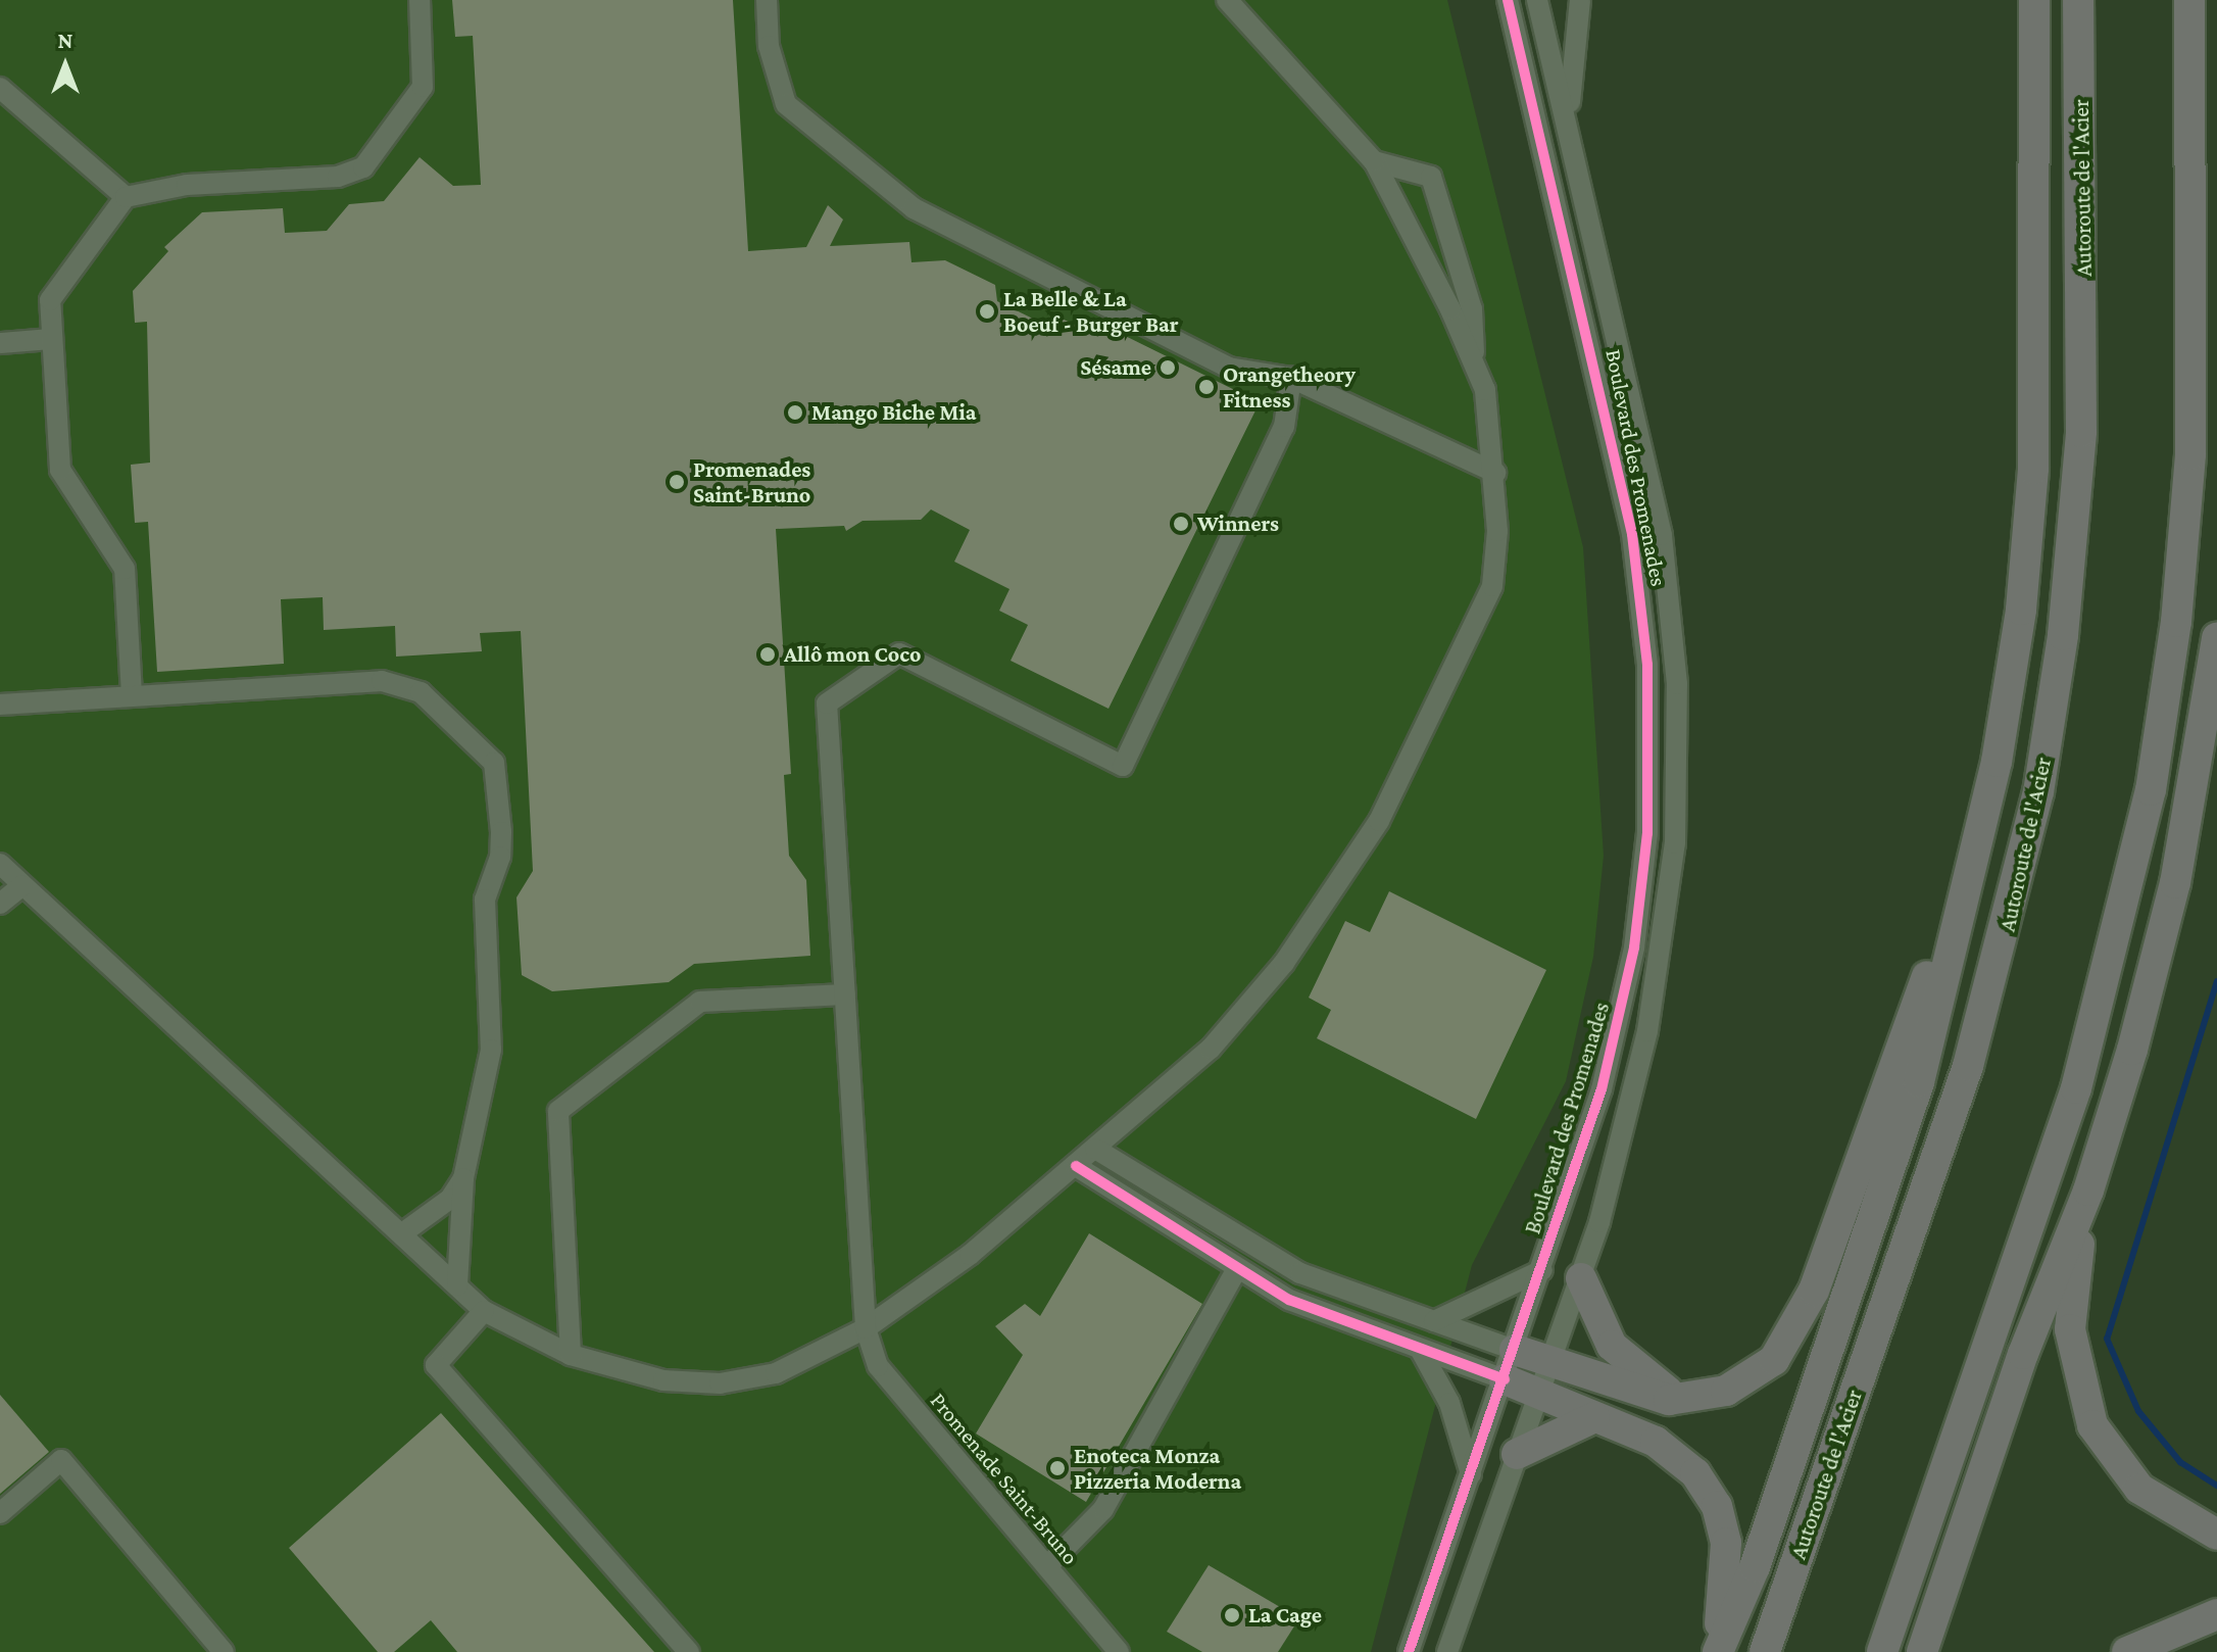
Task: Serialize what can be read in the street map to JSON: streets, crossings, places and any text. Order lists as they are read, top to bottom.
{
  "streets": {
    "highway": ["Autoroute de l'Acier"],
    "street": ["Boulevard des Promenades", "Promenade Saint-Bruno"]
  },
  "places": [
    "La Belle & La Boeuf - Burger Bar",
    "Sésame",
    "Orangetheory Fitness",
    "Mango Biche Mia",
    "Promenades Saint-Bruno",
    "Winners",
    "Allô mon Coco",
    "Enoteca Monza Pizzeria Moderna",
    "La Cage"
  ],
  "north": "top"
}
